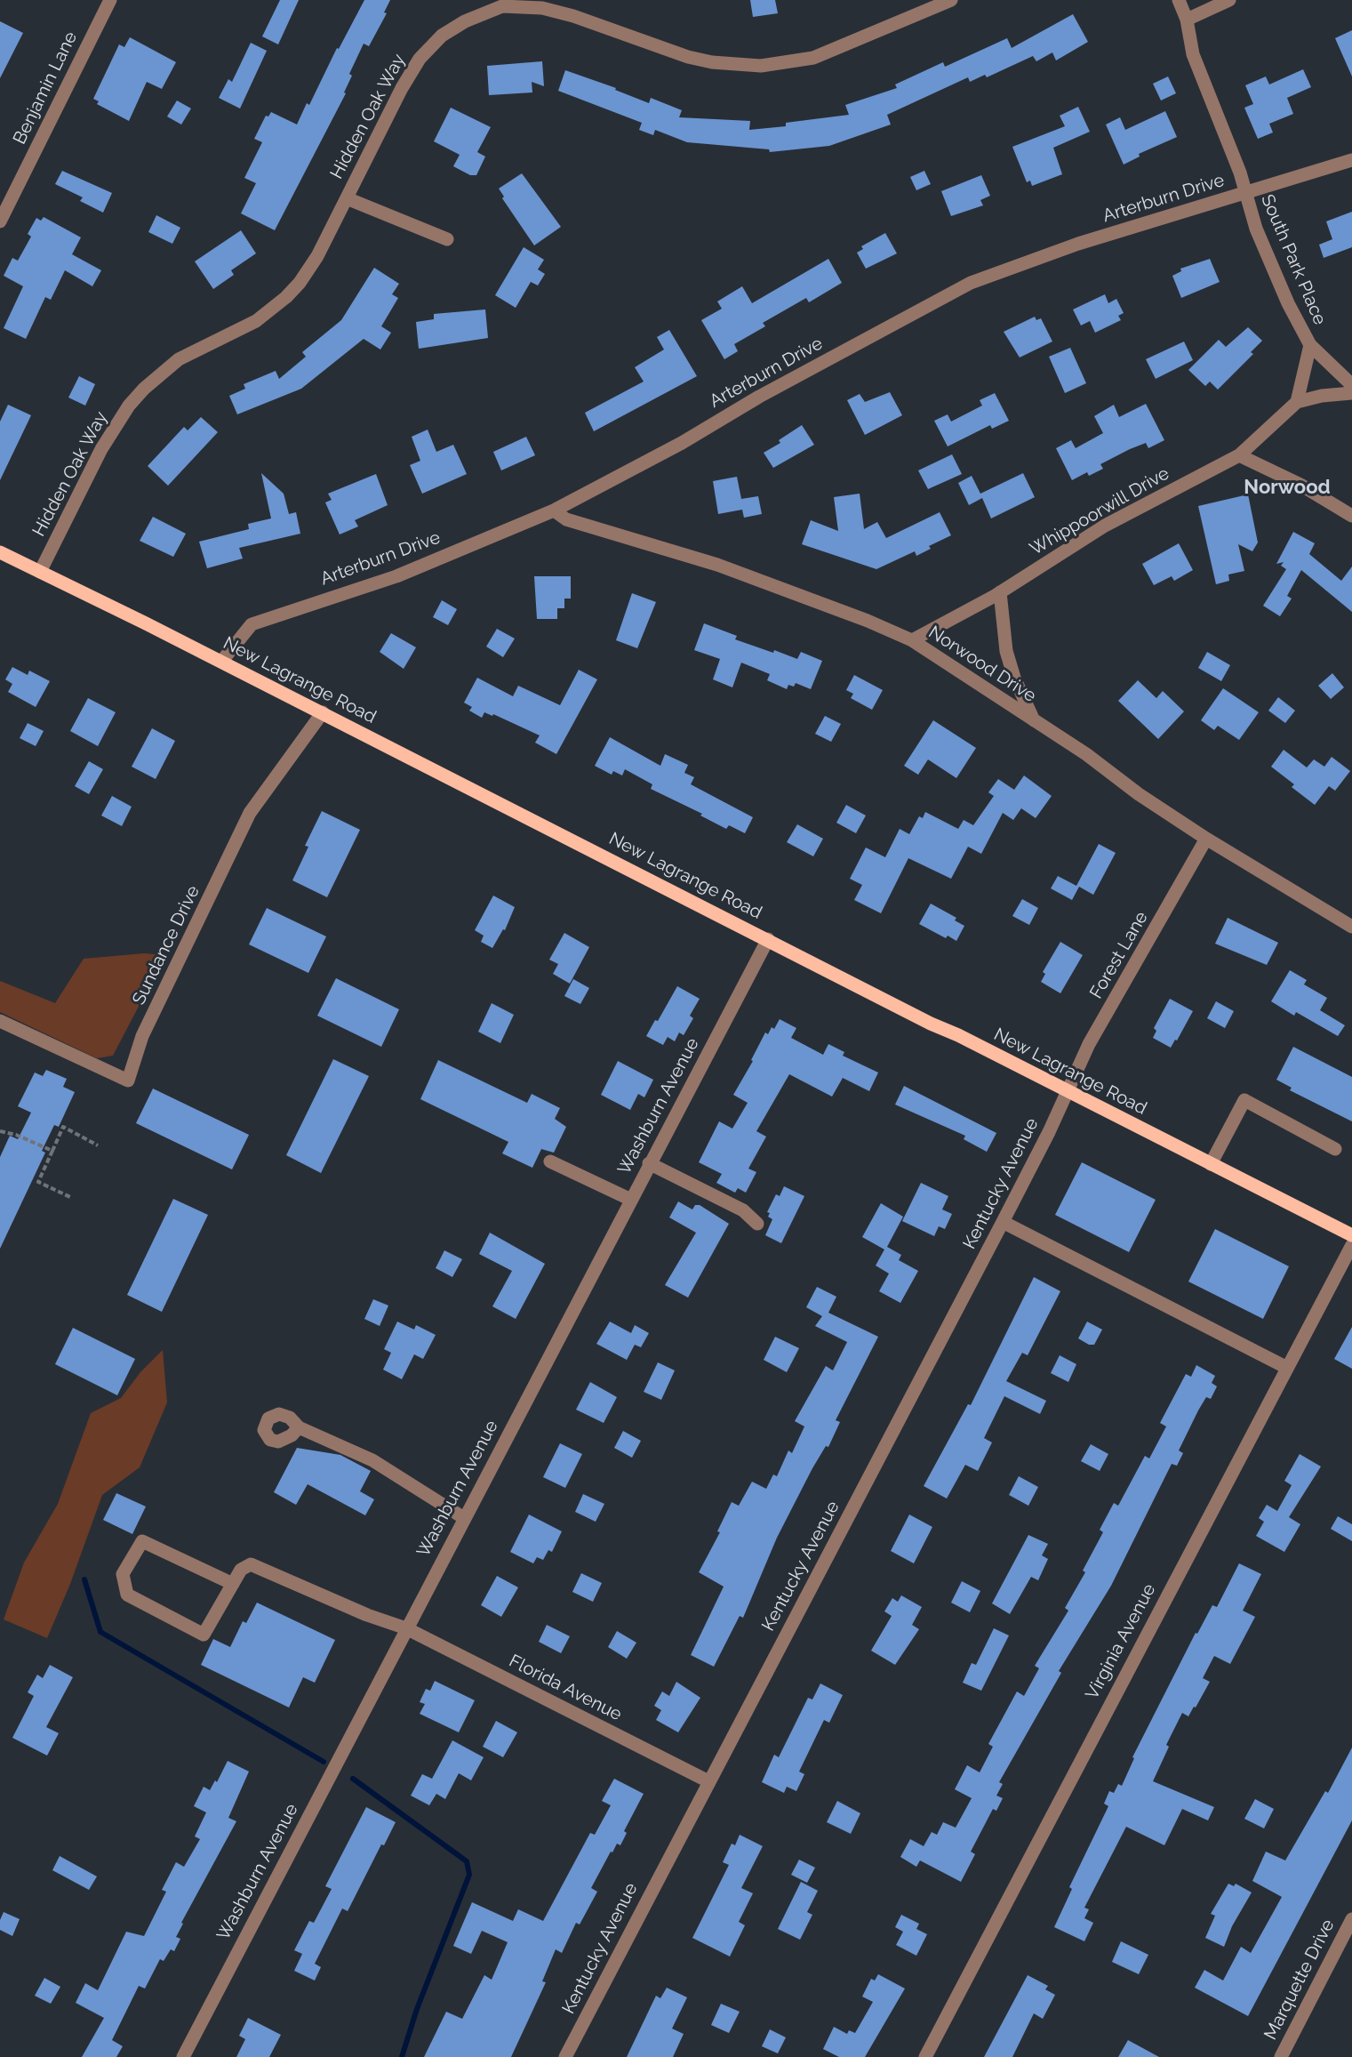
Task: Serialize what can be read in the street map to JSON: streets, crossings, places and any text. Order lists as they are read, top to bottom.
{
  "streets": {
    "main road": ["New Lagrange Road"],
    "street": [
      "Benjamin Lane",
      "Hidden Oak Way",
      "Arterburn Drive",
      "South Park Place",
      "Whippoorwill Drive",
      "Norwood Drive",
      "Sundance Drive",
      "Forest Lane",
      "Washburn Avenue",
      "Kentucky Avenue",
      "Virginia Avenue",
      "Florida Avenue",
      "Marquette Drive"
    ]
  },
  "crossings": [
    ["Hidden Oak Way", "New Lagrange Road"],
    ["Arterburn Drive", "South Park Place"],
    ["Arterburn Drive", "Norwood Drive"],
    ["Arterburn Drive", "New Lagrange Road"],
    ["Whippoorwill Drive", "Norwood Drive"],
    ["Norwood Drive", "Forest Lane"],
    ["New Lagrange Road", "Sundance Drive"],
    ["New Lagrange Road", "Forest Lane"],
    ["New Lagrange Road", "Washburn Avenue"],
    ["New Lagrange Road", "Kentucky Avenue"],
    ["Forest Lane", "Kentucky Avenue"],
    ["Washburn Avenue", "Florida Avenue"],
    ["Kentucky Avenue", "Florida Avenue"]
  ],
  "districts": ["Norwood"]
}
